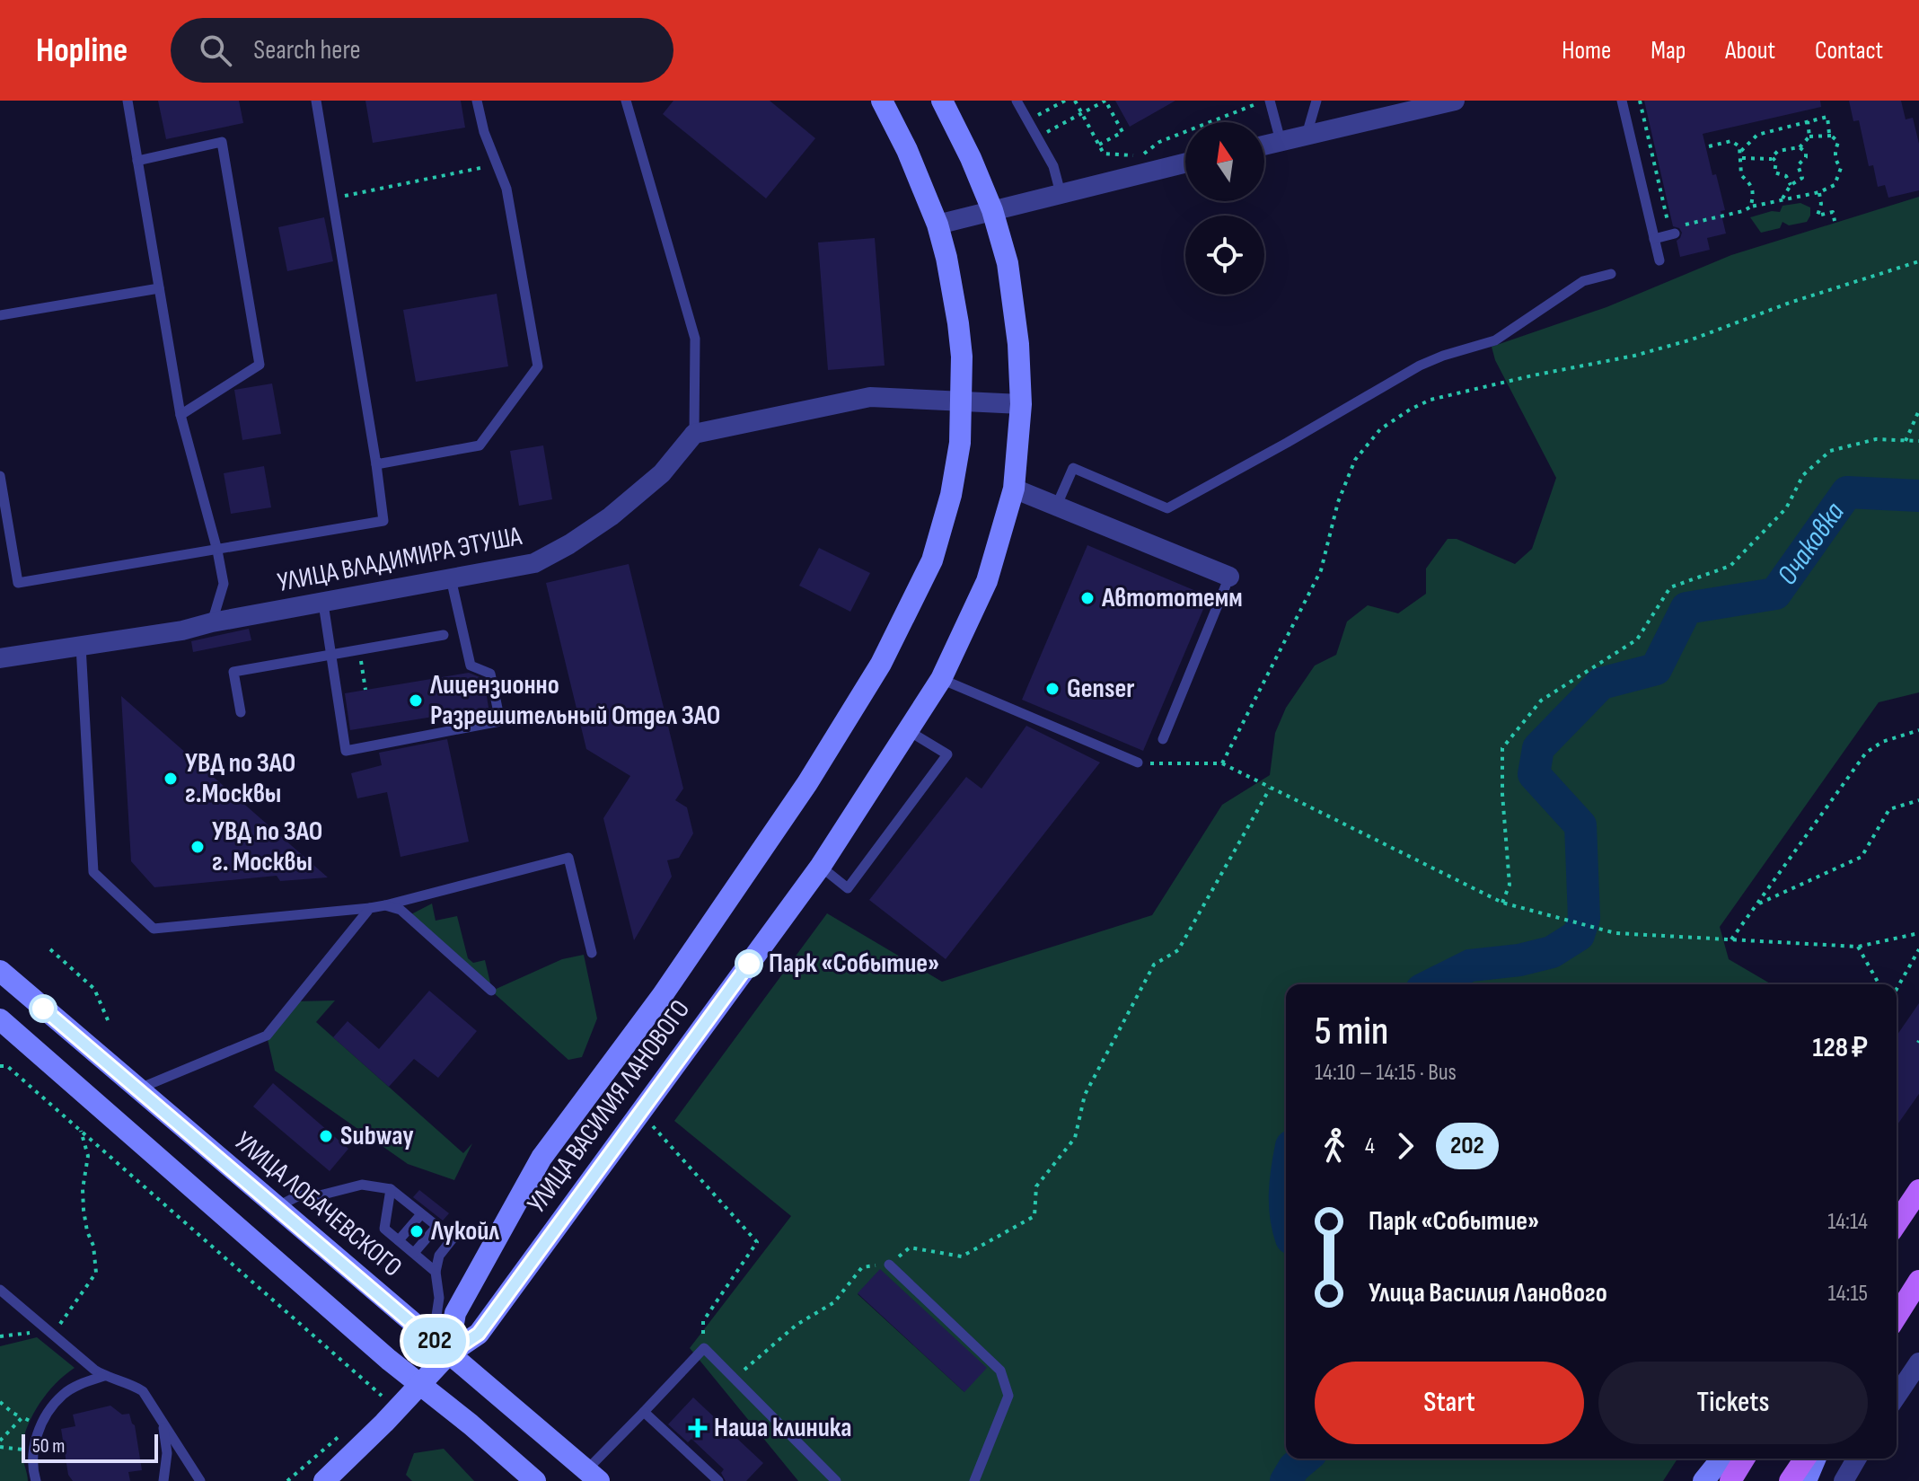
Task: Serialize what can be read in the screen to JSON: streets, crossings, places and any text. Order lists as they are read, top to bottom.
{
  "streets": {
    "street": ["УЛИЦА ВЛАДИМИРА ЭТУША", "УЛИЦА ВАСИЛИЯ ЛАНОВОГО", "УЛИЦА ЛОБАЧЕВСКОГО"]
  },
  "crossings": [
    ["УЛИЦА ВАСИЛИЯ ЛАНОВОГО", "УЛИЦА ЛОБАЧЕВСКОГО"]
  ],
  "water": ["Очаковка"],
  "places": {
    "other": [
      "Автототемм",
      "Genser",
      "Лицензионно Разрешительный Отдел ЗАО",
      "УВД по ЗАО г.Москвы",
      "УВД по ЗАО г. Москвы",
      "Парк «Событие»",
      "Subway",
      "Лукойл"
    ],
    "health": ["Наша клиника"]
  },
  "lines": ["bus line 202"],
  "scale_bar": "50 m",
  "north": "top",
  "page": {
    "header": "Hopline",
    "search": "Search here",
    "nav": [
      "Home",
      "Map",
      "About",
      "Contact"
    ],
    "on_map": "202",
    "heading": ["5 min", "14:10 – 14:15 · Bus", "128 ₽"],
    "legs": ["4", "202"],
    "list": [
      {
        "name": "Парк «Событие»",
        "value": "14:14"
      },
      {
        "name": "Улица Василия Ланового",
        "value": "14:15"
      }
    ],
    "buttons": ["Start", "Tickets"],
    "scale": "50 m"
  }
}
